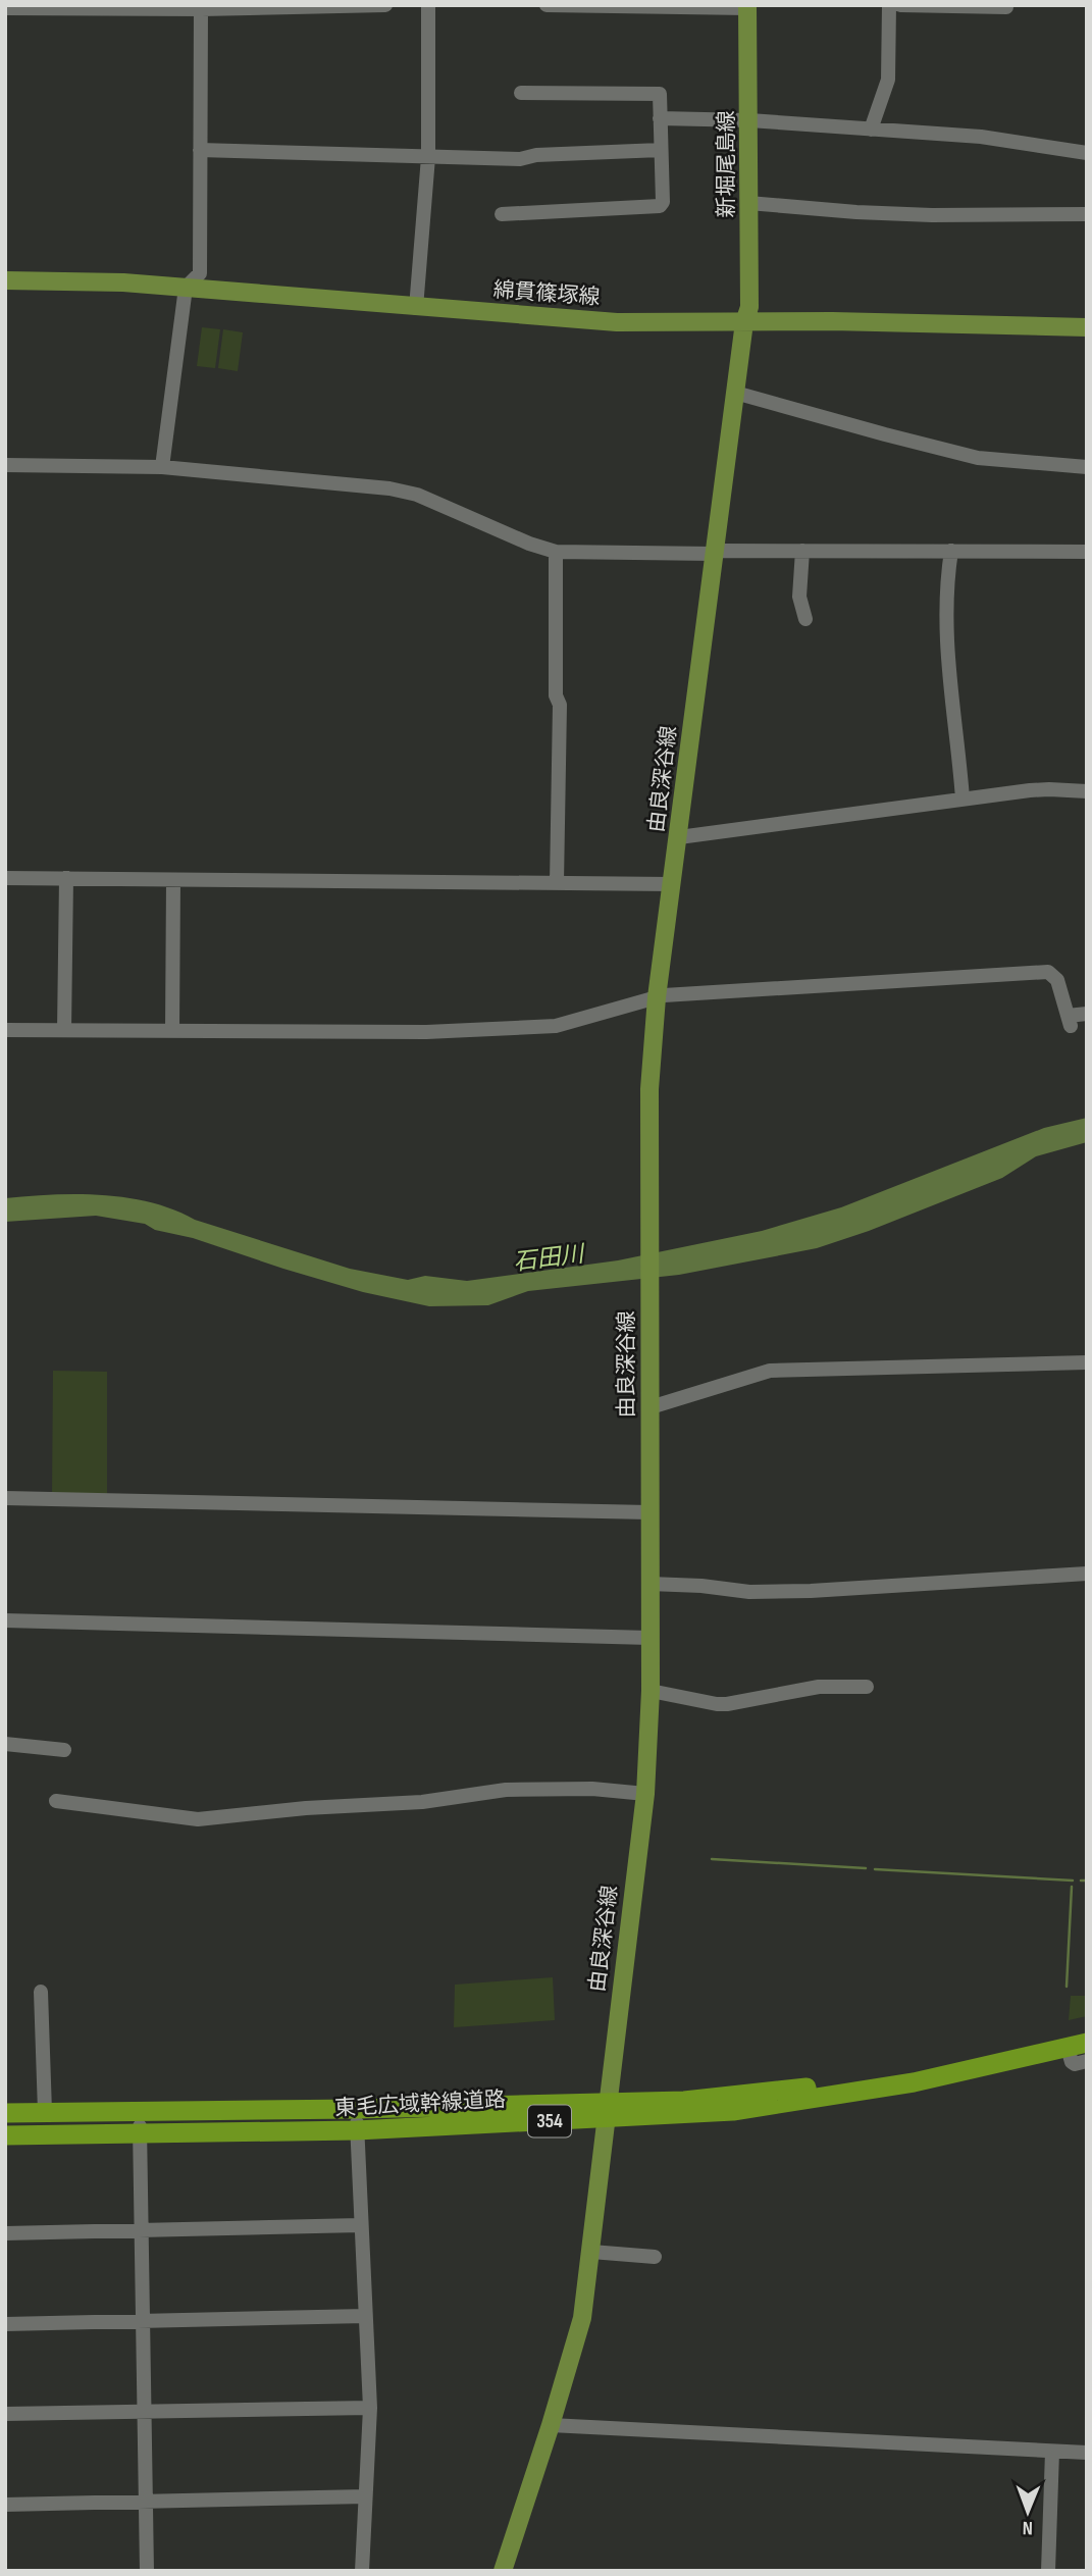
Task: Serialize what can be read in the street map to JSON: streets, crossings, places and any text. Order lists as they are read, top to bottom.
{
  "streets": {
    "highway": ["東毛広域幹線道路", "354"],
    "main road": ["新堀尾島線", "綿貫篠塚線", "由良深谷線"]
  },
  "crossings": [
    ["新堀尾島線", "綿貫篠塚線"],
    ["新堀尾島線", "由良深谷線"],
    ["綿貫篠塚線", "由良深谷線"],
    ["由良深谷線", "東毛広域幹線道路"]
  ],
  "water": ["石田川"],
  "north": "bottom"
}
